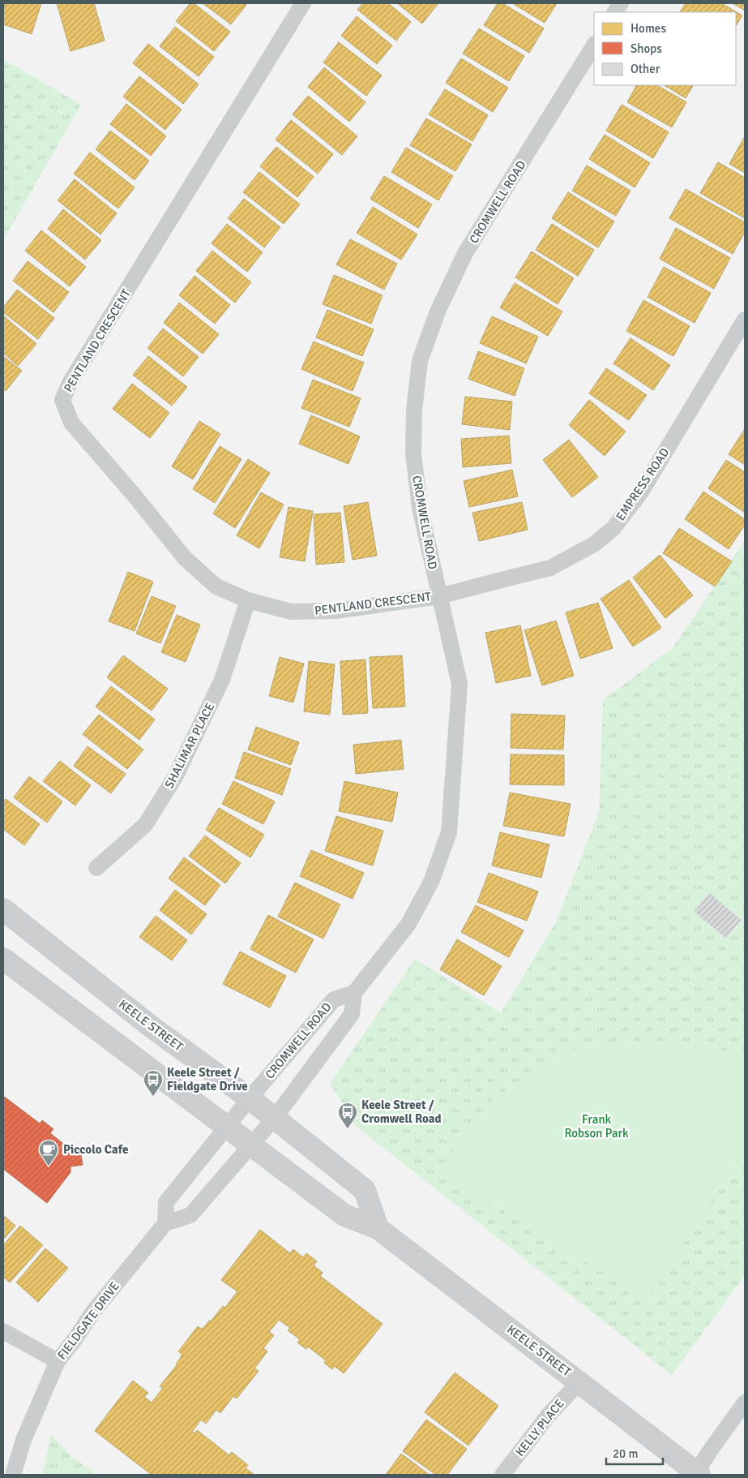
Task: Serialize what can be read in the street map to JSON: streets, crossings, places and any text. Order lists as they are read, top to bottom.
{
  "streets": {
    "main road": ["KEELE STREET"],
    "street": [
      "CROMWELL ROAD",
      "PENTLAND CRESCENT",
      "EMPRESS ROAD",
      "SHALIMAR PLACE",
      "FIELDGATE DRIVE",
      "KELLY PLACE"
    ]
  },
  "crossings": [
    ["CROMWELL ROAD", "PENTLAND CRESCENT"],
    ["CROMWELL ROAD", "EMPRESS ROAD"],
    ["CROMWELL ROAD", "KEELE STREET"],
    ["PENTLAND CRESCENT", "EMPRESS ROAD"],
    ["PENTLAND CRESCENT", "SHALIMAR PLACE"],
    ["KEELE STREET", "KELLY PLACE"]
  ],
  "parks": ["Frank Robson Park"],
  "places": {
    "bus stop": ["Keele Street / Fieldgate Drive", "Keele Street / Cromwell Road"],
    "cafe": ["Piccolo Cafe"]
  },
  "legend": ["Homes", "Shops", "Other"],
  "scale_bar": "20 m"
}
